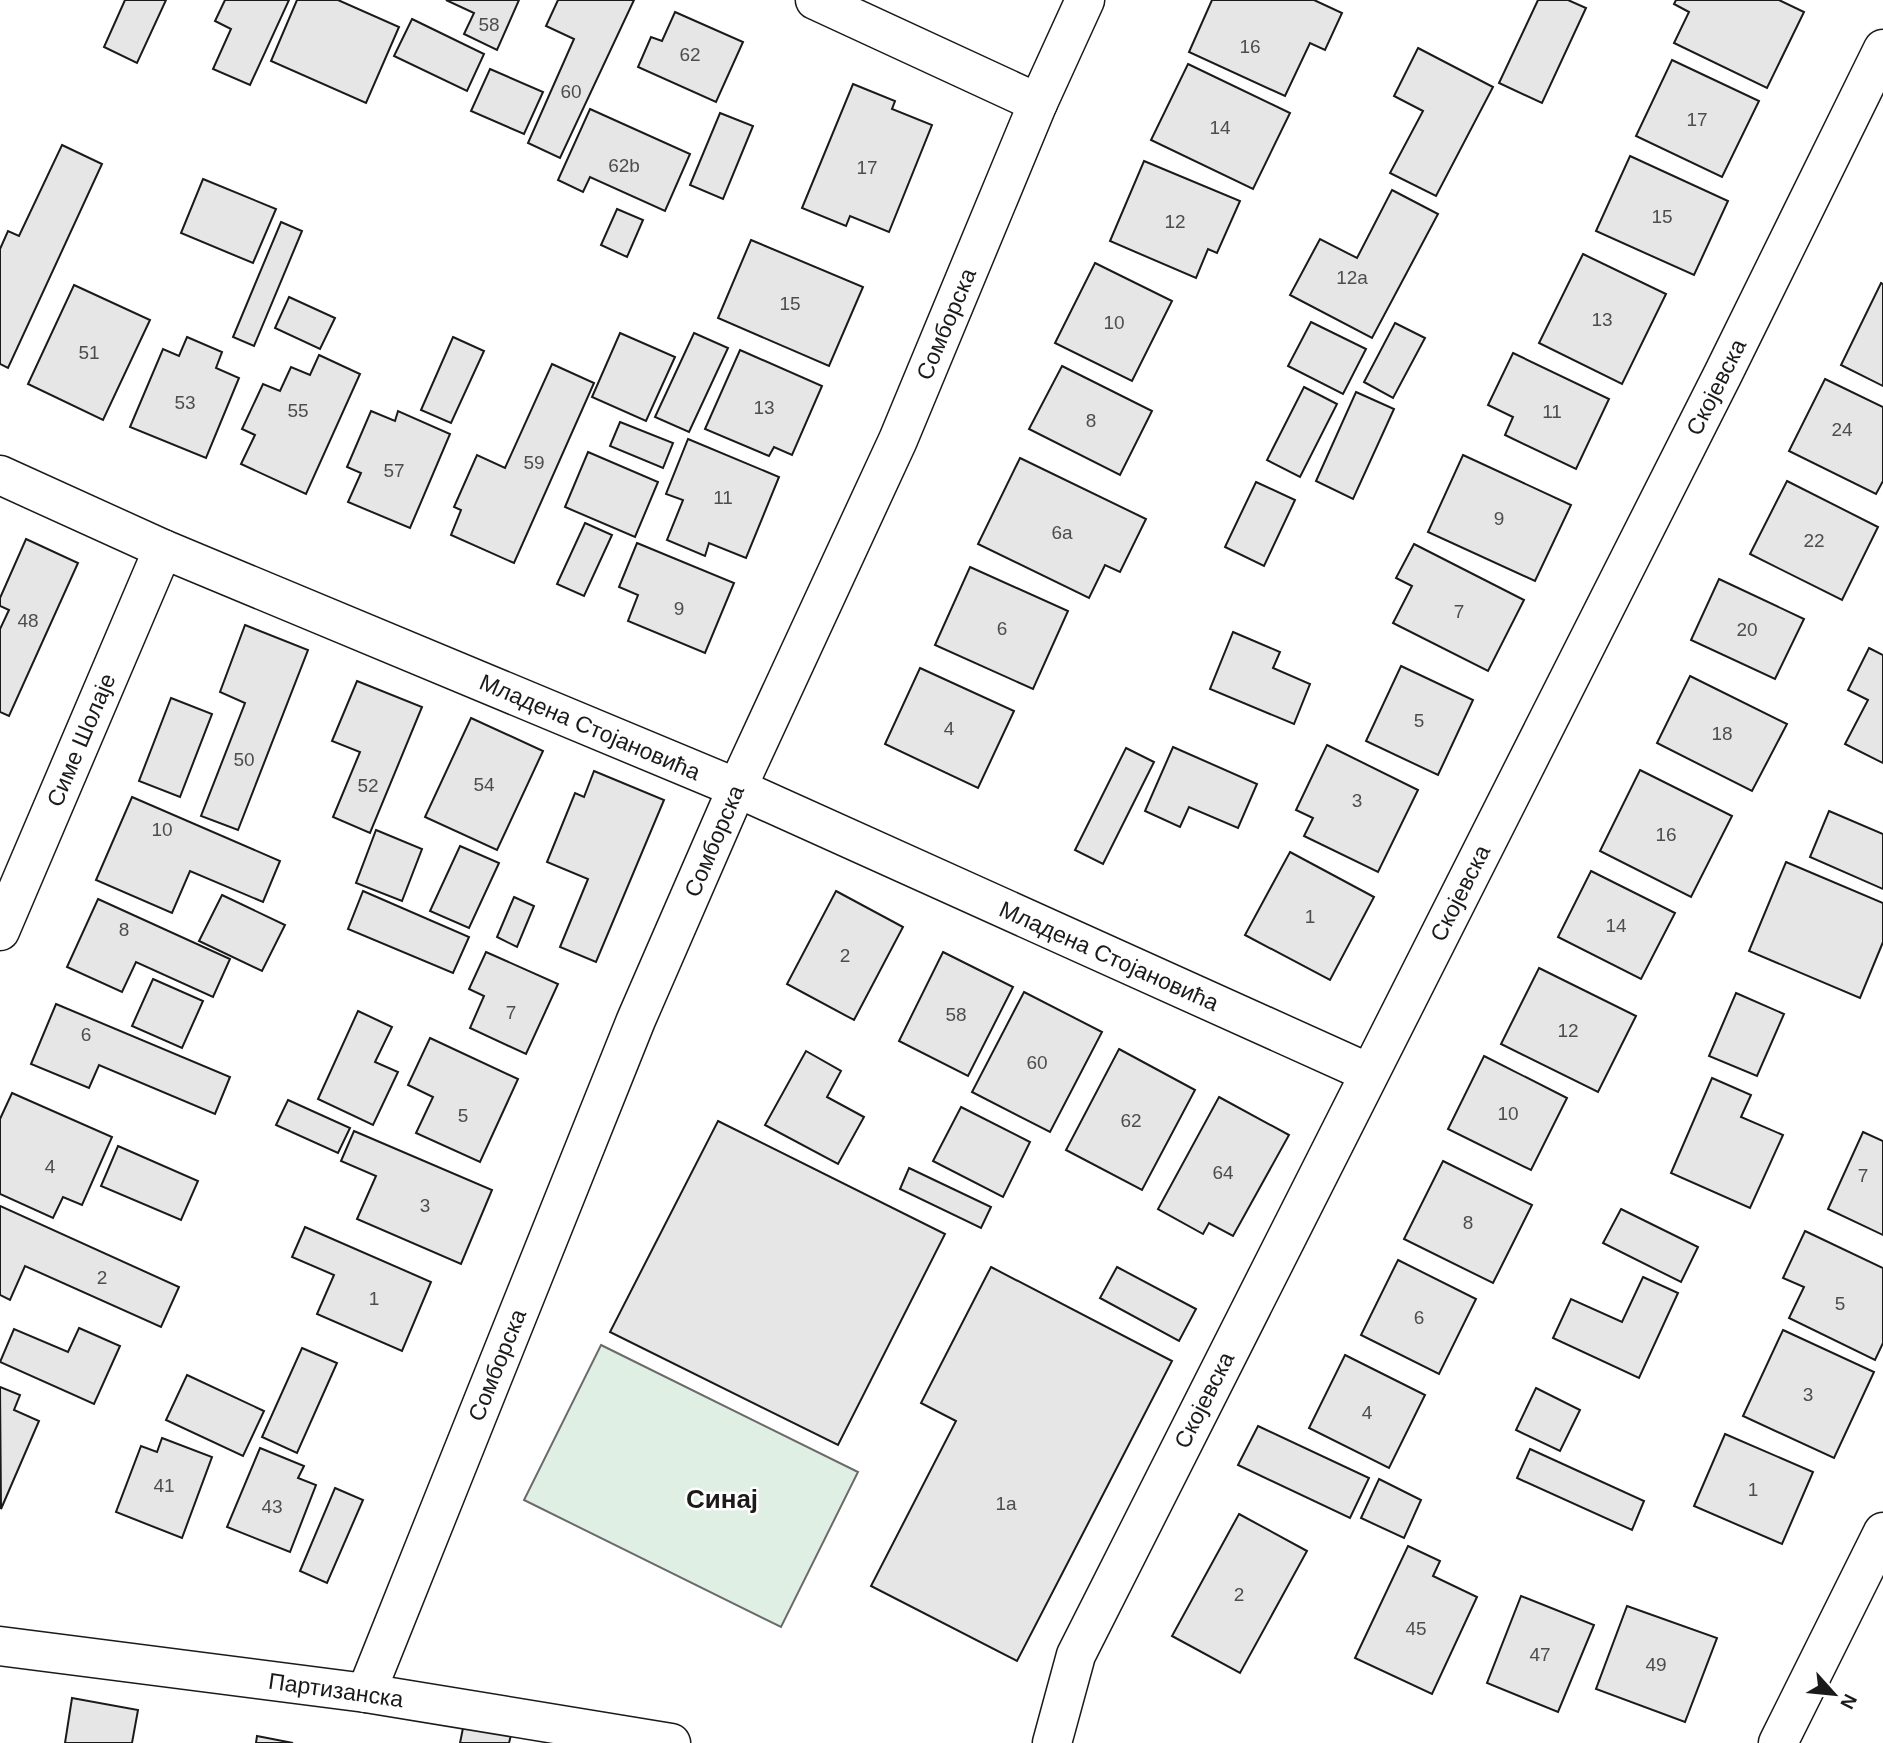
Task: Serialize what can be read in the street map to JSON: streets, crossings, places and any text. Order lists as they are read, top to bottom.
{
  "streets": {
    "street": [
      "Сомборска",
      "Скојевска",
      "Младена Стојановића",
      "Симе Шолаје",
      "Партизанска"
    ]
  },
  "crossings": [
    ["Сомборска", "Младена Стојановића"],
    ["Сомборска", "Партизанска"],
    ["Скојевска", "Младена Стојановића"],
    ["Младена Стојановића", "Симе Шолаје"]
  ],
  "districts": ["Синај"],
  "house_numbers": [
    "58",
    "16",
    "62",
    "60",
    "17",
    "14",
    "62b",
    "17",
    "15",
    "12",
    "12a",
    "15",
    "13",
    "10",
    "51",
    "53",
    "13",
    "55",
    "11",
    "8",
    "24",
    "59",
    "57",
    "11",
    "9",
    "6a",
    "22",
    "9",
    "7",
    "48",
    "6",
    "20",
    "5",
    "4",
    "18",
    "50",
    "54",
    "52",
    "3",
    "10",
    "16",
    "1",
    "14",
    "8",
    "2",
    "7",
    "58",
    "12",
    "6",
    "60",
    "10",
    "5",
    "62",
    "4",
    "64",
    "7",
    "3",
    "8",
    "2",
    "1",
    "5",
    "6",
    "3",
    "4",
    "41",
    "1",
    "1a",
    "43",
    "2",
    "45",
    "47",
    "49"
  ],
  "north": "bottom right"
}
